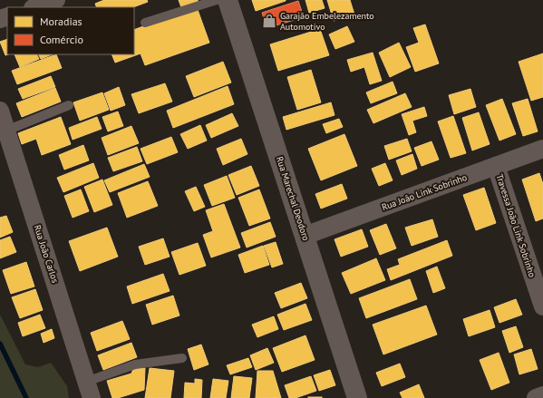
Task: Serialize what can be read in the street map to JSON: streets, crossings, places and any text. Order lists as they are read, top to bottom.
{
  "streets": {
    "street": [
      "Rua João Link Sobrinho",
      "Rua Marechal Deodoro",
      "Travessa João Link Sobrinho",
      "Rua João Carlos"
    ]
  },
  "crossings": [
    ["Rua João Link Sobrinho", "Rua Marechal Deodoro"],
    ["Rua João Link Sobrinho", "Travessa João Link Sobrinho"]
  ],
  "places": {
    "shop": ["Garajão Embelezamento Automotivo"]
  },
  "legend": ["Moradias", "Comércio"]
}
